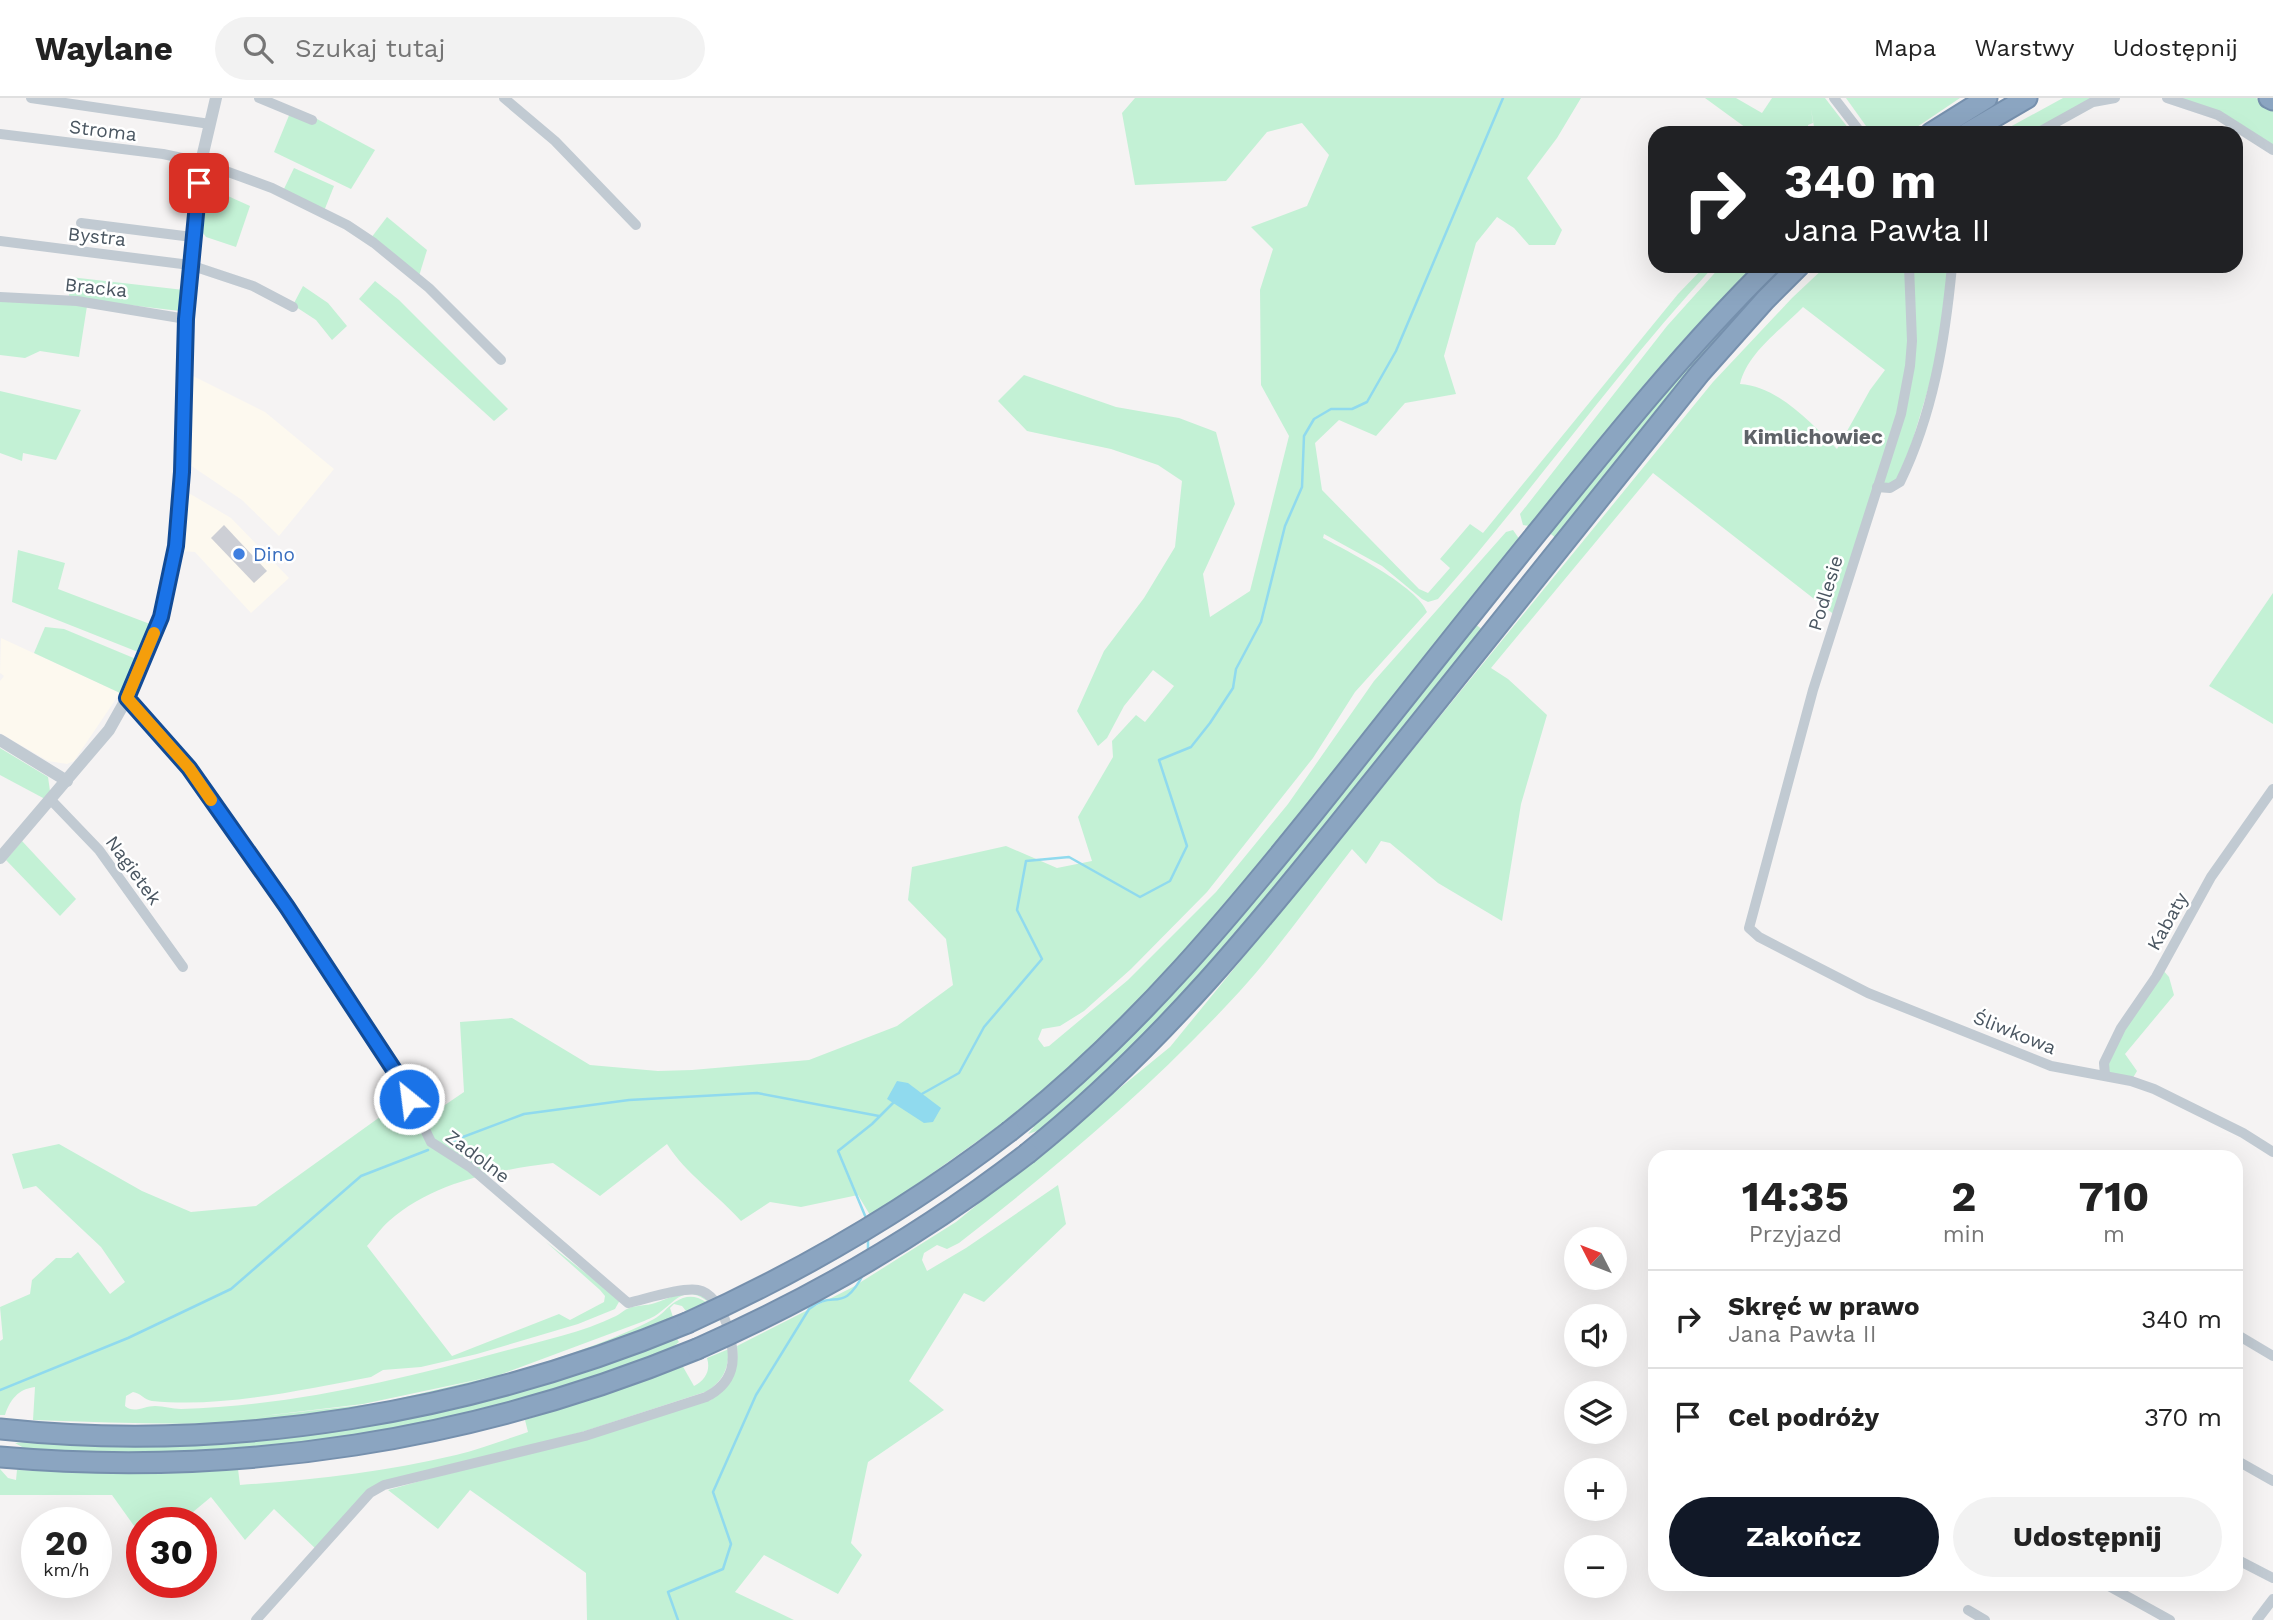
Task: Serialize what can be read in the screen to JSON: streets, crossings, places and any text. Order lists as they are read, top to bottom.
{
  "streets": {
    "street": [
      "Stroma",
      "Bystra",
      "Bracka",
      "Podlesie",
      "Nagietek",
      "Kabaty",
      "Śliwkowa",
      "Zadolne"
    ]
  },
  "crossings": [
    ["Podlesie", "Śliwkowa"],
    ["Kabaty", "Śliwkowa"]
  ],
  "districts": ["Kimlichowiec"],
  "places": ["Dino"],
  "north": "top left",
  "page": {
    "header": "Waylane",
    "search": "Szukaj tutaj",
    "nav": ["Mapa", "Warstwy", "Udostępnij"],
    "turn": ["340 m", "Jana Pawła II"],
    "eta": [
      "14:35",
      "Przyjazd",
      "2",
      "min",
      "710",
      "m"
    ],
    "map_buttons": ["+", "−"],
    "list": [
      {
        "name": "Skręć w prawo",
        "note": "Jana Pawła II",
        "value": "340 m"
      },
      {
        "name": "Cel podróży",
        "value": "370 m"
      }
    ],
    "buttons": ["Zakończ", "Udostępnij"],
    "speed": "20 km/h",
    "limit": "30"
  }
}
